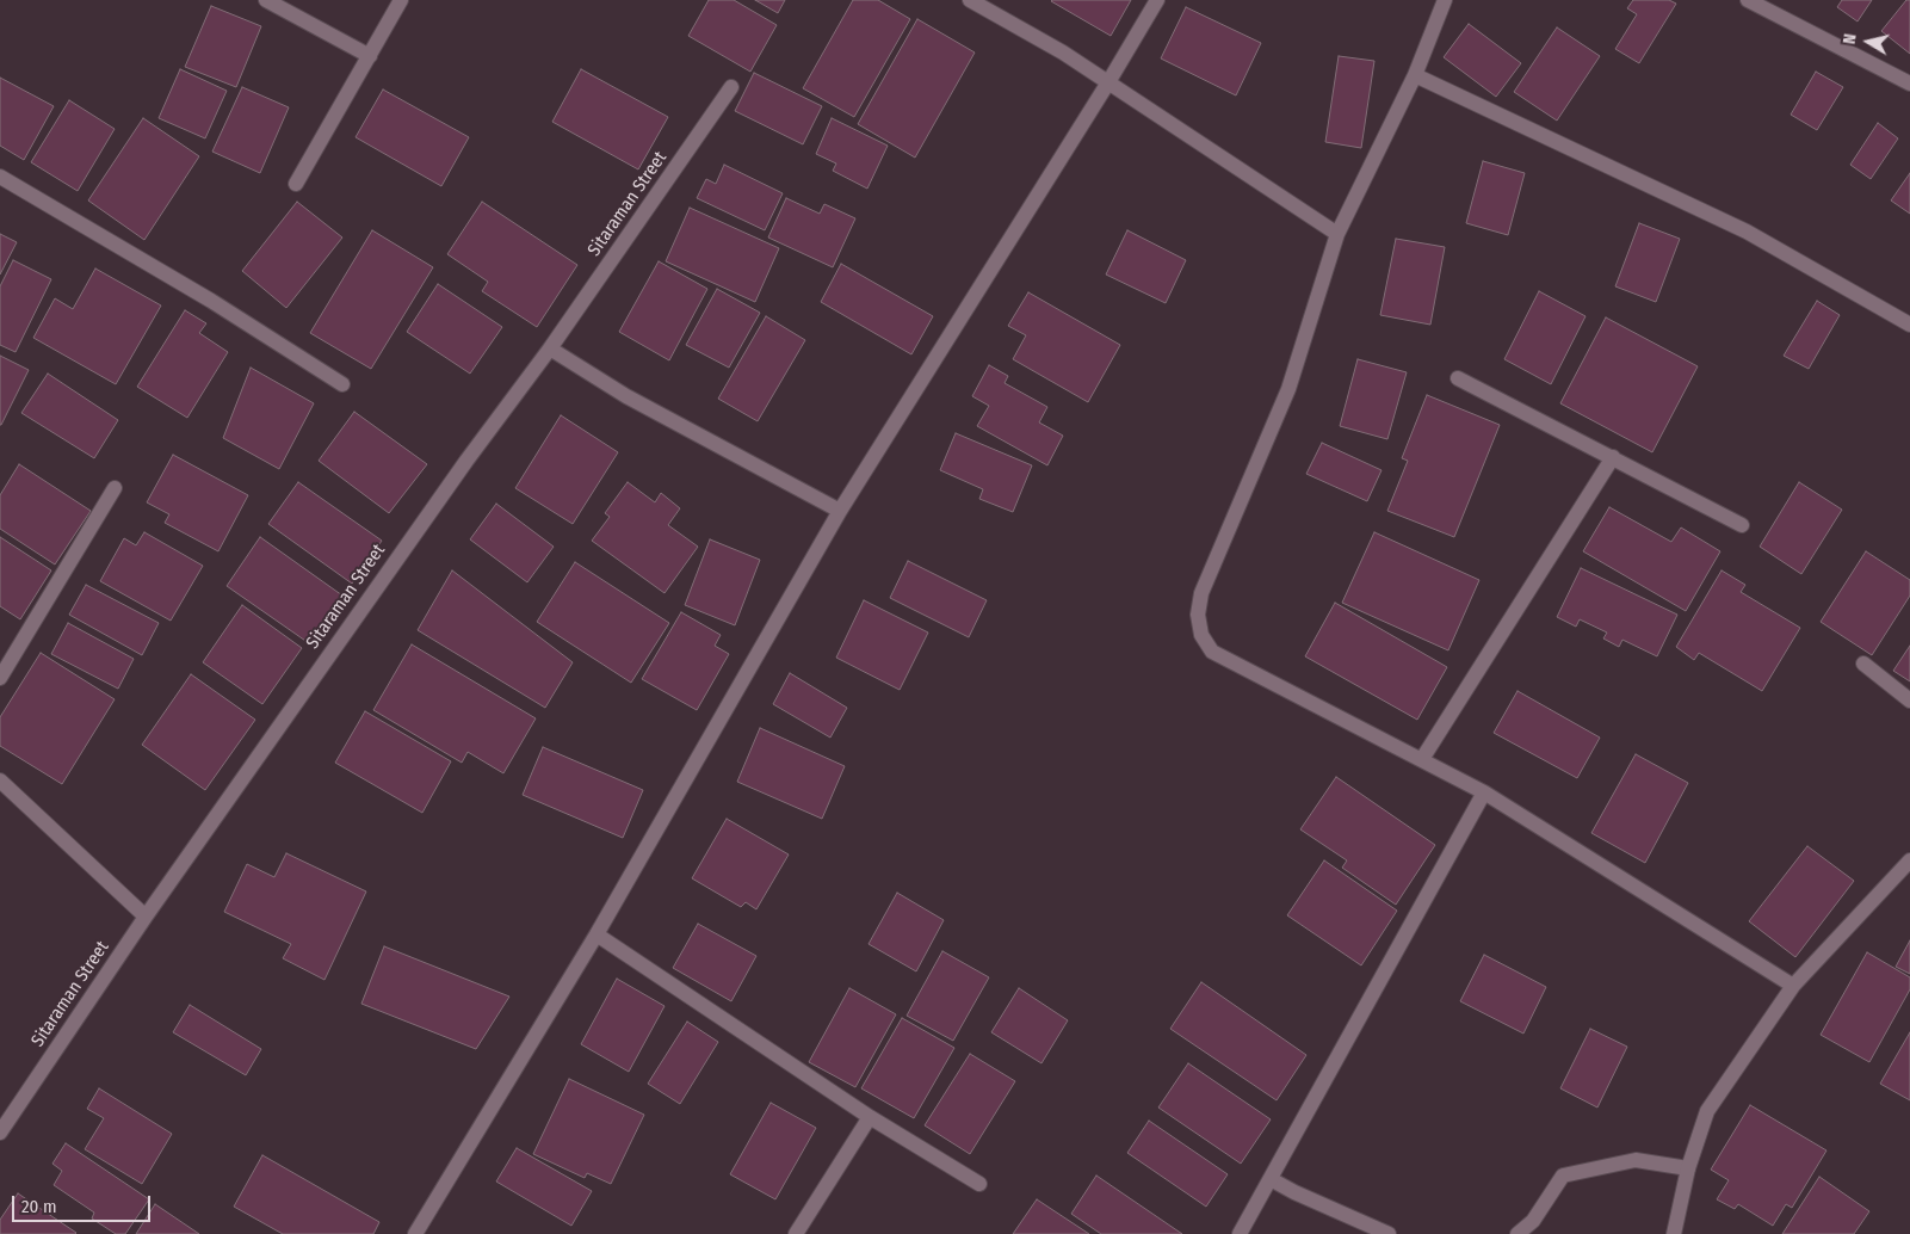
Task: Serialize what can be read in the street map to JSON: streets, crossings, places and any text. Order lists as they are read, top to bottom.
{
  "streets": {
    "street": ["Sitaraman Street"]
  },
  "scale_bar": "20 m",
  "north": "left"
}
